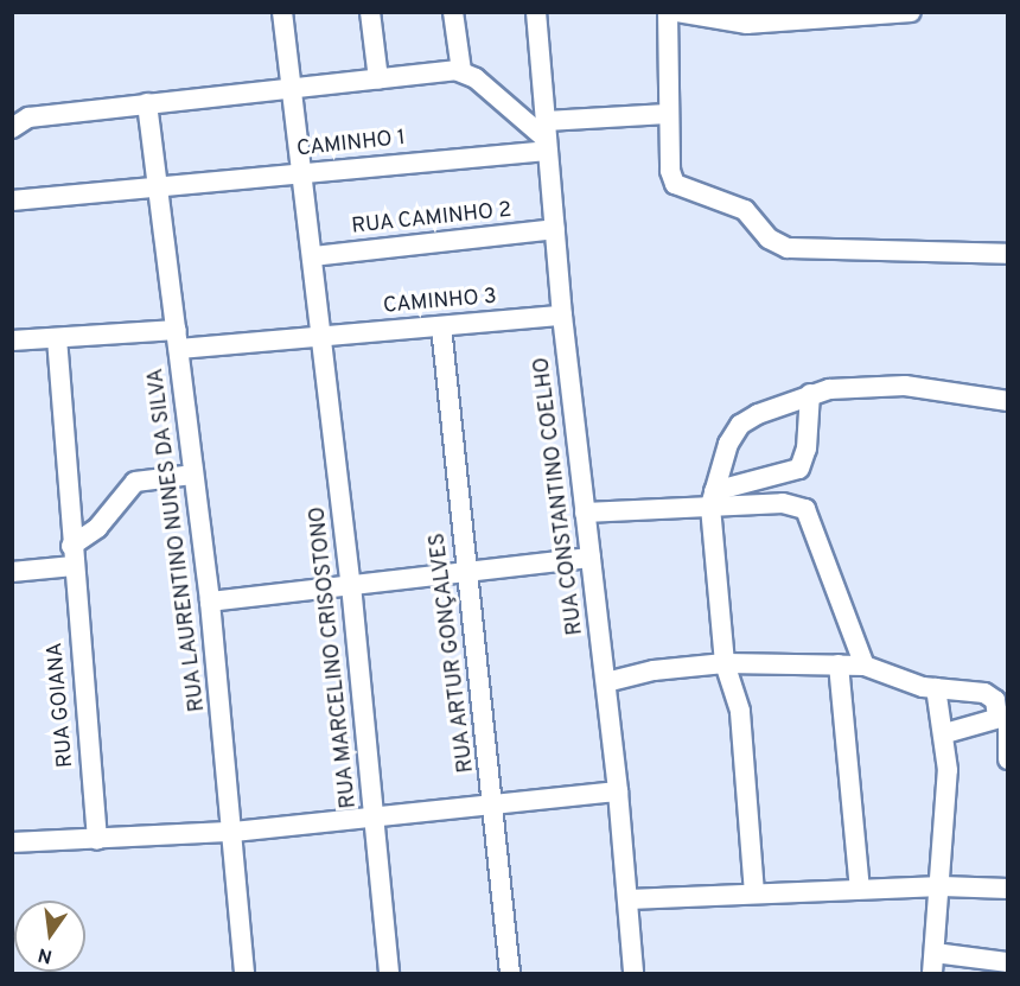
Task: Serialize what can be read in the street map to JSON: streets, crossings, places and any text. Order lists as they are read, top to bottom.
{
  "streets": {
    "street": [
      "CAMINHO 1",
      "RUA CAMINHO 2",
      "CAMINHO 3",
      "RUA CONSTANTINO COELHO",
      "RUA LAURENTINO NUNES DA SILVA",
      "RUA ARTUR GONÇALVES",
      "RUA MARCELINO CRISOSTONO",
      "RUA GOIANA"
    ]
  },
  "crossings": [
    ["CAMINHO 1", "RUA CONSTANTINO COELHO"],
    ["CAMINHO 1", "RUA LAURENTINO NUNES DA SILVA"],
    ["CAMINHO 1", "RUA MARCELINO CRISOSTONO"],
    ["RUA CAMINHO 2", "RUA CONSTANTINO COELHO"],
    ["RUA CAMINHO 2", "RUA MARCELINO CRISOSTONO"],
    ["CAMINHO 3", "RUA CONSTANTINO COELHO"],
    ["CAMINHO 3", "RUA LAURENTINO NUNES DA SILVA"],
    ["CAMINHO 3", "RUA ARTUR GONÇALVES"],
    ["CAMINHO 3", "RUA MARCELINO CRISOSTONO"],
    ["CAMINHO 3", "RUA GOIANA"]
  ],
  "north": "bottom"
}
